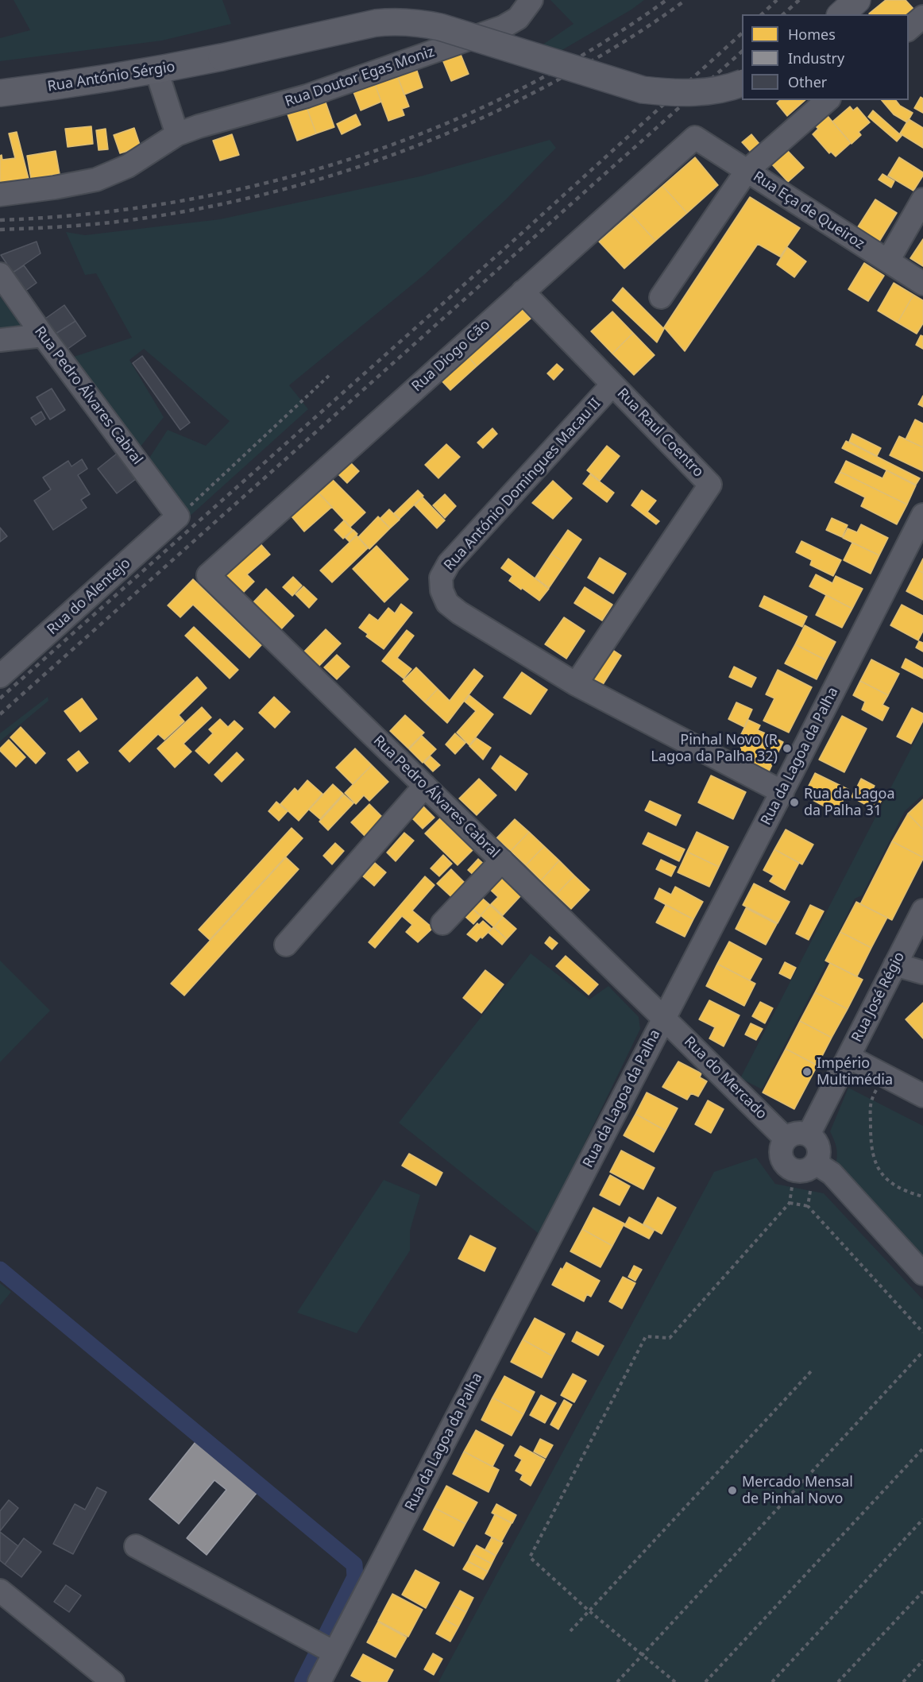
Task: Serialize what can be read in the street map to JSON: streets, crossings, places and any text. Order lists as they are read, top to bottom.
{
  "streets": {
    "main road": ["Rua António Sérgio"],
    "street": [
      "Rua Doutor Egas Moniz",
      "Rua Eça de Queiroz",
      "Rua Diogo Cão",
      "Rua Pedro Álvares Cabral",
      "Rua Raul Coentro",
      "Rua António Domingues Macau II",
      "Rua do Alentejo",
      "Rua da Lagoa da Palha",
      "Rua José Régio",
      "Rua do Mercado"
    ]
  },
  "crossings": [
    ["Rua Eça de Queiroz", "Rua Diogo Cão"],
    ["Rua Diogo Cão", "Rua Pedro Álvares Cabral"],
    ["Rua Diogo Cão", "Rua Raul Coentro"],
    ["Rua Pedro Álvares Cabral", "Rua do Alentejo"],
    ["Rua Pedro Álvares Cabral", "Rua da Lagoa da Palha"],
    ["Rua Pedro Álvares Cabral", "Rua do Mercado"],
    ["Rua Raul Coentro", "Rua António Domingues Macau II"],
    ["Rua António Domingues Macau II", "Rua da Lagoa da Palha"],
    ["Rua da Lagoa da Palha", "Rua do Mercado"],
    ["Rua José Régio", "Rua do Mercado"]
  ],
  "places": [
    "Pinhal Novo (R Lagoa da Palha 32)",
    "Rua da Lagoa da Palha 31",
    "Império Multimédia",
    "Mercado Mensal de Pinhal Novo"
  ],
  "legend": ["Homes", "Industry", "Other"]
}
